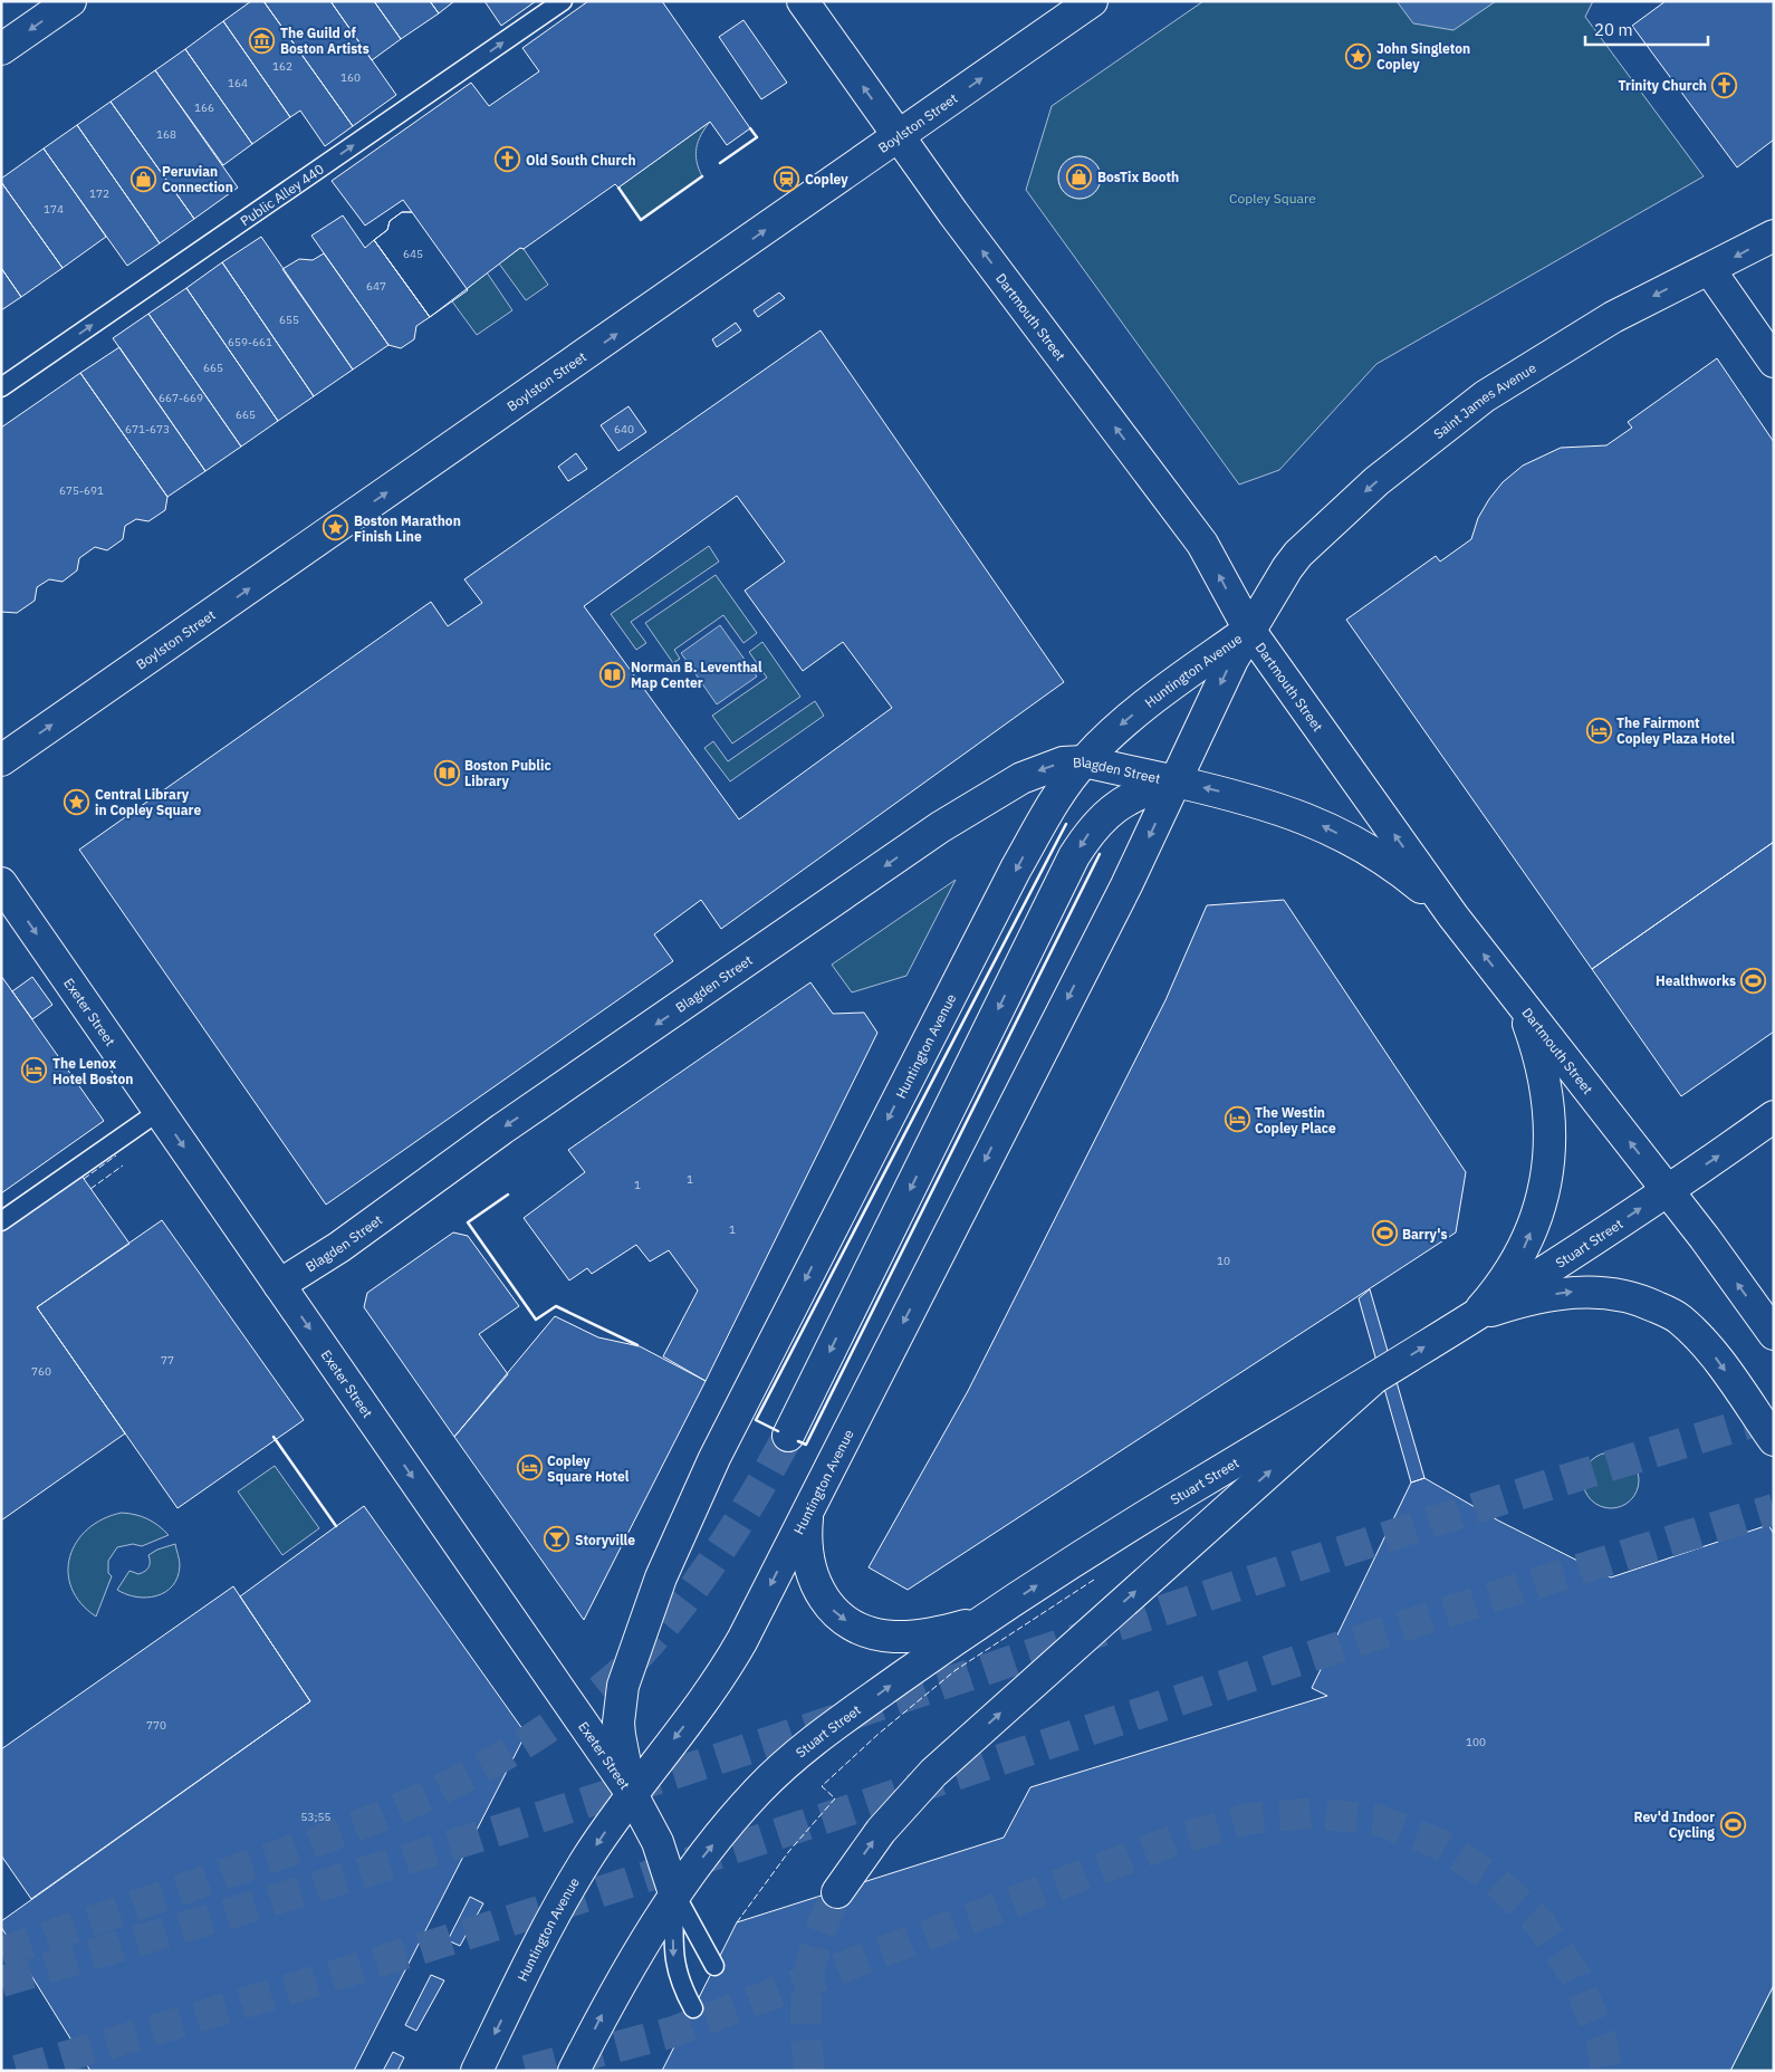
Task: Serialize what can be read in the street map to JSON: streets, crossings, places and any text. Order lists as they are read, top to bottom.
{
  "streets": {
    "main road": [
      "Boylston Street",
      "Dartmouth Street",
      "Saint James Avenue",
      "Huntington Avenue",
      "Blagden Street",
      "Exeter Street",
      "Stuart Street"
    ],
    "lane": ["Public Alley 440"]
  },
  "crossings": [
    ["Boylston Street", "Dartmouth Street"],
    ["Dartmouth Street", "Saint James Avenue"],
    ["Dartmouth Street", "Huntington Avenue"],
    ["Dartmouth Street", "Blagden Street"],
    ["Dartmouth Street", "Stuart Street"],
    ["Saint James Avenue", "Huntington Avenue"],
    ["Huntington Avenue", "Blagden Street"],
    ["Huntington Avenue", "Exeter Street"],
    ["Blagden Street", "Exeter Street"],
    ["Exeter Street", "Stuart Street"]
  ],
  "one_way": [
    "Boylston Street",
    "Public Alley 440",
    "Dartmouth Street",
    "Saint James Avenue",
    "Blagden Street",
    "Exeter Street"
  ],
  "parks": ["Copley Square"],
  "places": {
    "museum": ["The Guild of Boston Artists"],
    "place": ["John Singleton Copley", "Boston Marathon Finish Line", "Central Library in Copley Square"],
    "church": ["Trinity Church", "Old South Church"],
    "shop": ["BosTix Booth", "Peruvian Connection"],
    "station": ["Copley"],
    "library": ["Norman B. Leventhal Map Center", "Boston Public Library"],
    "hotel": [
      "The Fairmont Copley Plaza Hotel",
      "The Lenox Hotel Boston",
      "The Westin Copley Place",
      "Copley Square Hotel"
    ],
    "sports": ["Healthworks", "Barry's", "Rev'd Indoor Cycling"],
    "bar": ["Storyville"]
  },
  "house_numbers": [
    "162",
    "160",
    "164",
    "166",
    "168",
    "172",
    "174",
    "645",
    "647",
    "655",
    "659-661",
    "665",
    "667-669",
    "665",
    "671-673",
    "640",
    "675-691",
    "1",
    "1",
    "1",
    "10",
    "77",
    "760",
    "770",
    "100",
    "53;55"
  ],
  "scale_bar": "20 m"
}
